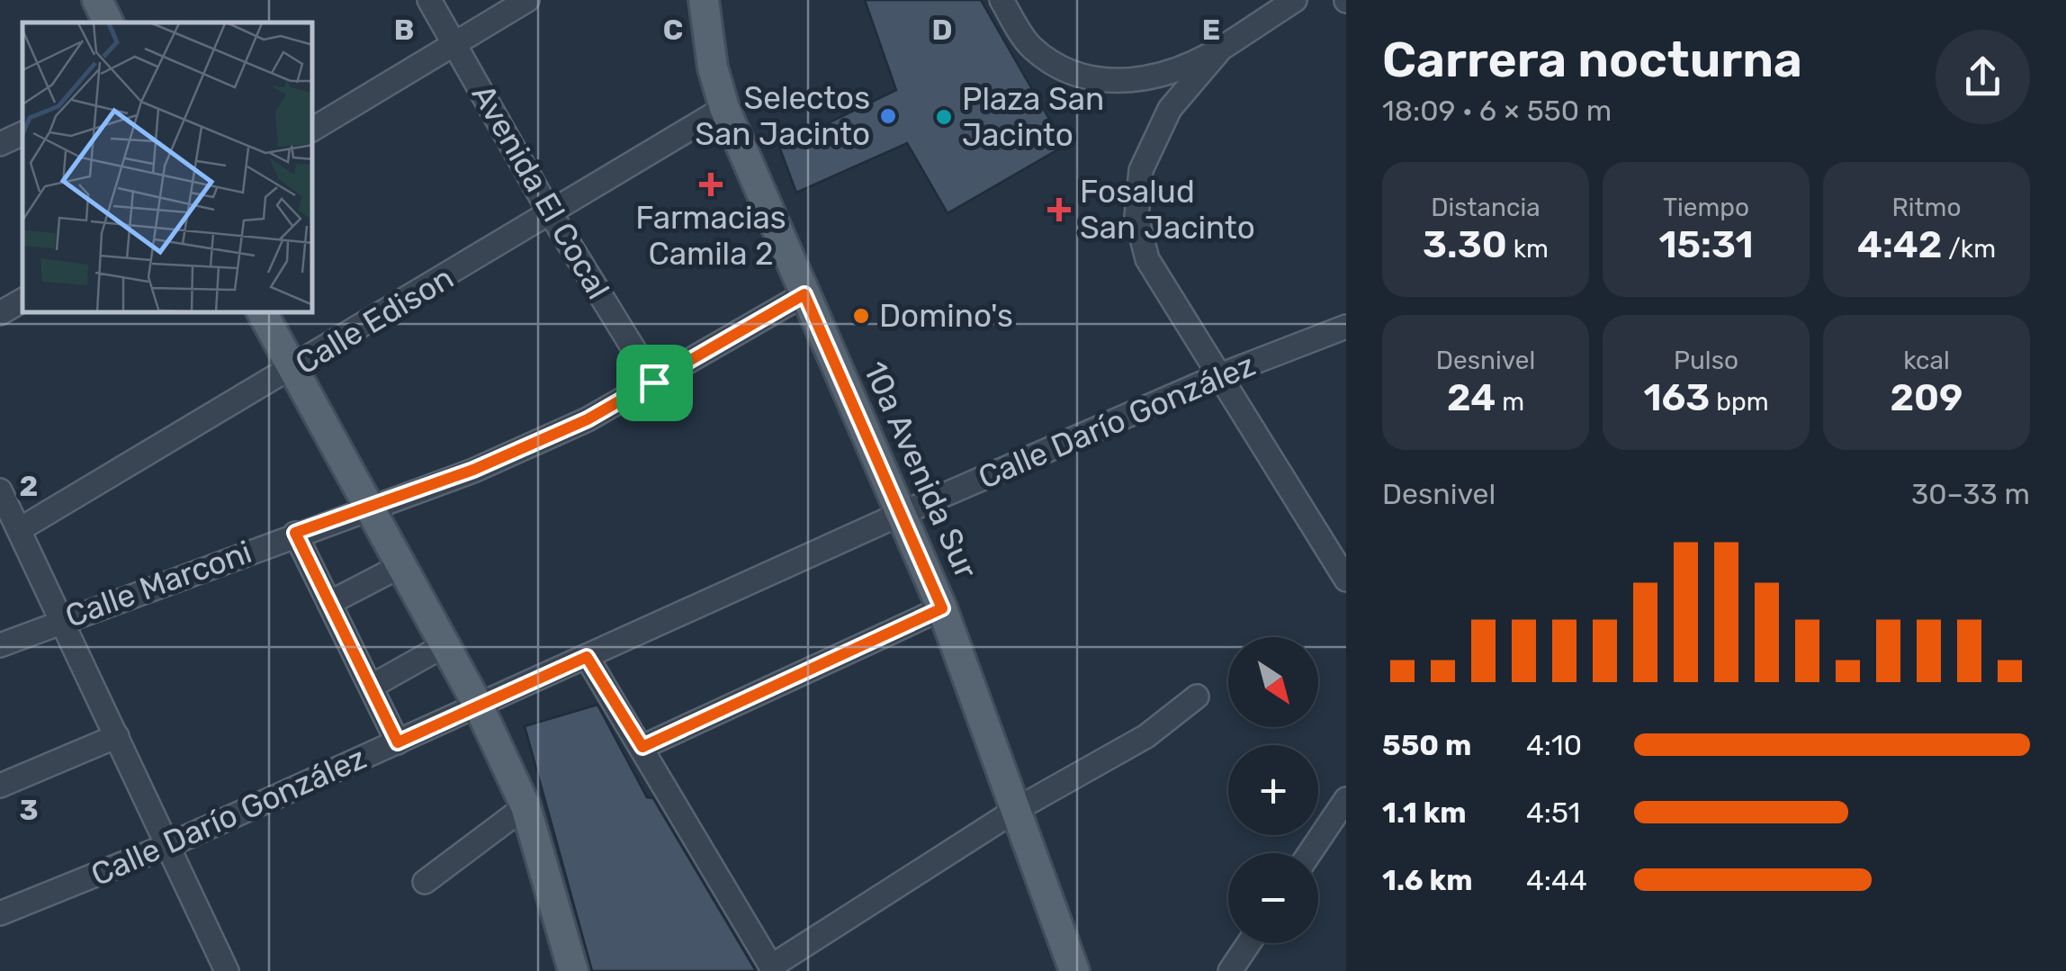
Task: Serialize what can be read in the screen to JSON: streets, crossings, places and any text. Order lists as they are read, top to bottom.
{
  "streets": {
    "main road": ["10a Avenida Sur"],
    "street": [
      "Avenida El Cocal",
      "Calle Edison",
      "Calle Darío González",
      "Calle Marconi"
    ]
  },
  "crossings": [
    ["Avenida El Cocal", "Calle Edison"],
    ["Avenida El Cocal", "Calle Marconi"],
    ["Calle Edison", "10a Avenida Sur"],
    ["Calle Darío González", "10a Avenida Sur"],
    ["10a Avenida Sur", "Calle Marconi"]
  ],
  "places": {
    "other": ["Selectos San Jacinto", "Plaza San Jacinto", "Domino's"],
    "health": ["Farmacias Camila 2", "Fosalud San Jacinto"]
  },
  "north": "bottom right",
  "page": {
    "heading": ["Carrera nocturna", "18:09 · 6 × 550 m"],
    "stats": [
      ["Distancia", "3.30 km"],
      ["Tiempo", "15:31"],
      ["Ritmo", "4:42 /km"],
      ["Desnivel", "24 m"],
      ["Pulso", "163 bpm"],
      ["kcal", "209"]
    ],
    "chart": ["Desnivel", "30–33 m"],
    "map_buttons": ["+", "−"],
    "list": [
      {
        "name": "550 m",
        "note": "4:10"
      },
      {
        "name": "1.1 km",
        "note": "4:51"
      },
      {
        "name": "1.6 km",
        "note": "4:44"
      }
    ]
  },
  "grid": {
    "columns": [
      "B",
      "C",
      "D",
      "E"
    ],
    "rows": ["2", "3"]
  }
}
